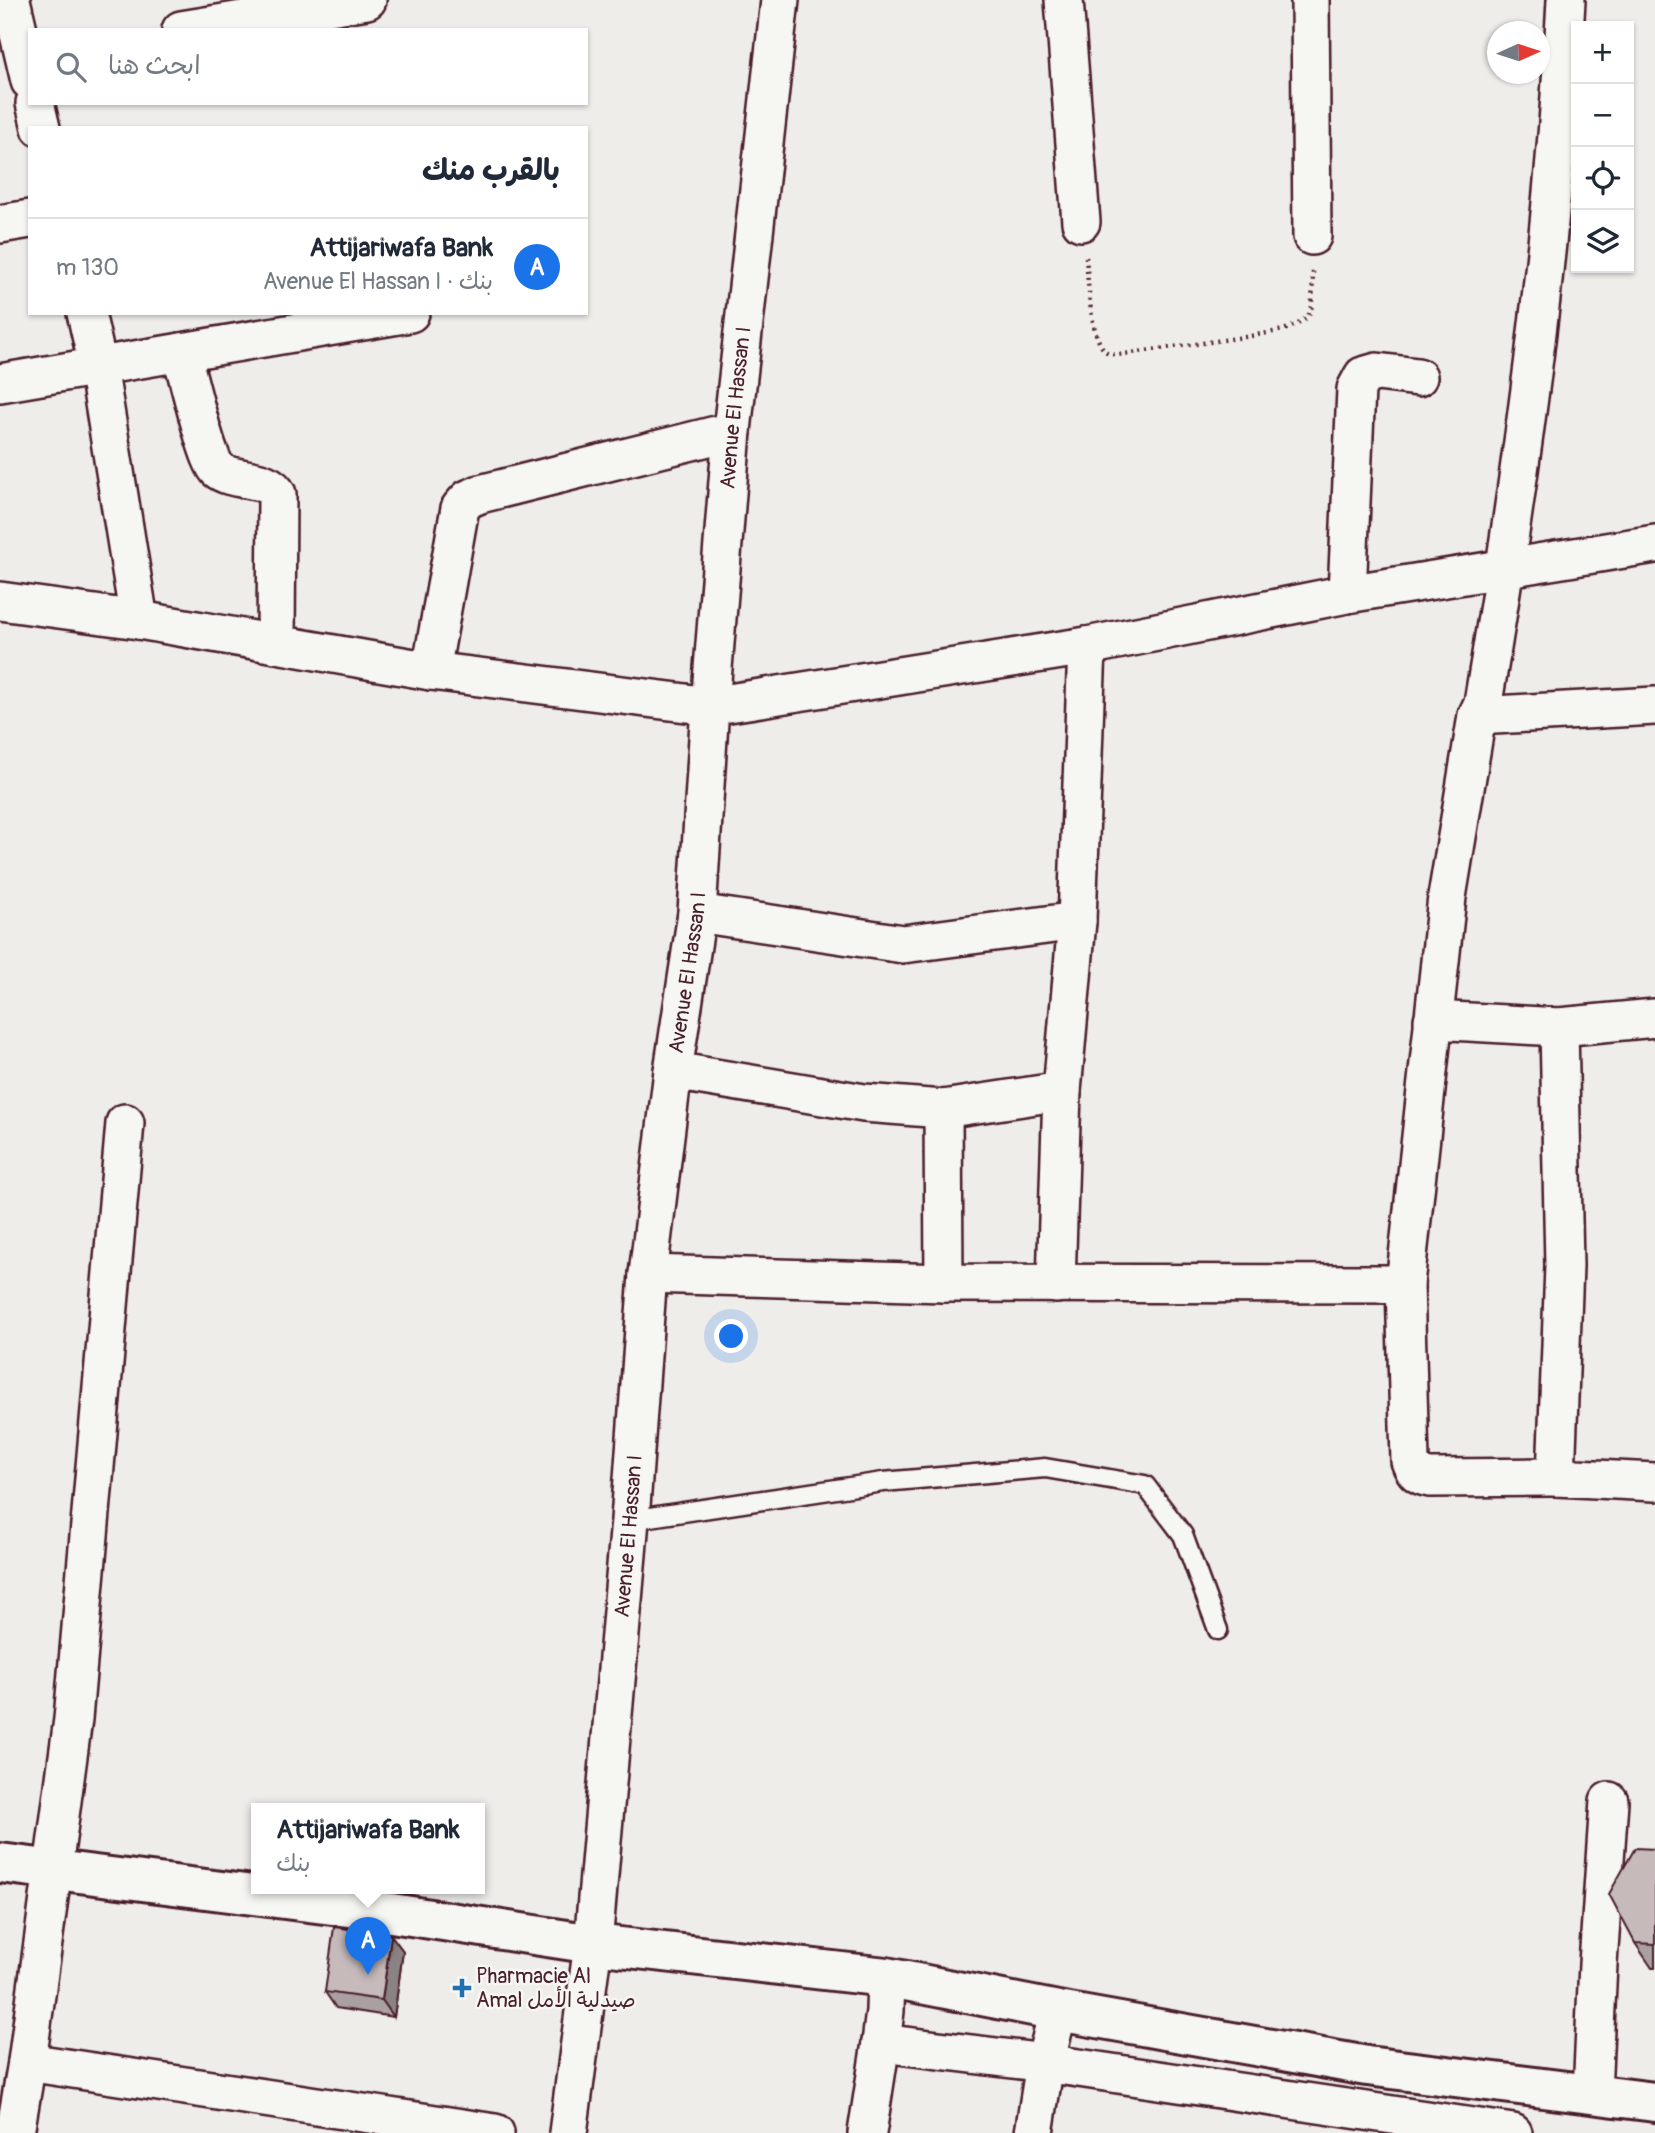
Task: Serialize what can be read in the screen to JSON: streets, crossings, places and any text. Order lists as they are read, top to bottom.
{
  "streets": {
    "street": ["Avenue El Hassan I"]
  },
  "places": {
    "health": ["Pharmacie Al Amal صيدلية الأمل"]
  },
  "north": "right",
  "page": {
    "map_buttons": ["+", "−"],
    "search": "ابحث هنا",
    "heading": "بالقرب منك",
    "list": [
      {
        "mark": "A",
        "name": "Attijariwafa Bank",
        "note": "بنك · Avenue El Hassan I",
        "value": "130 m"
      }
    ],
    "popup": ["Attijariwafa Bank", "بنك"],
    "pins": "A"
  }
}
